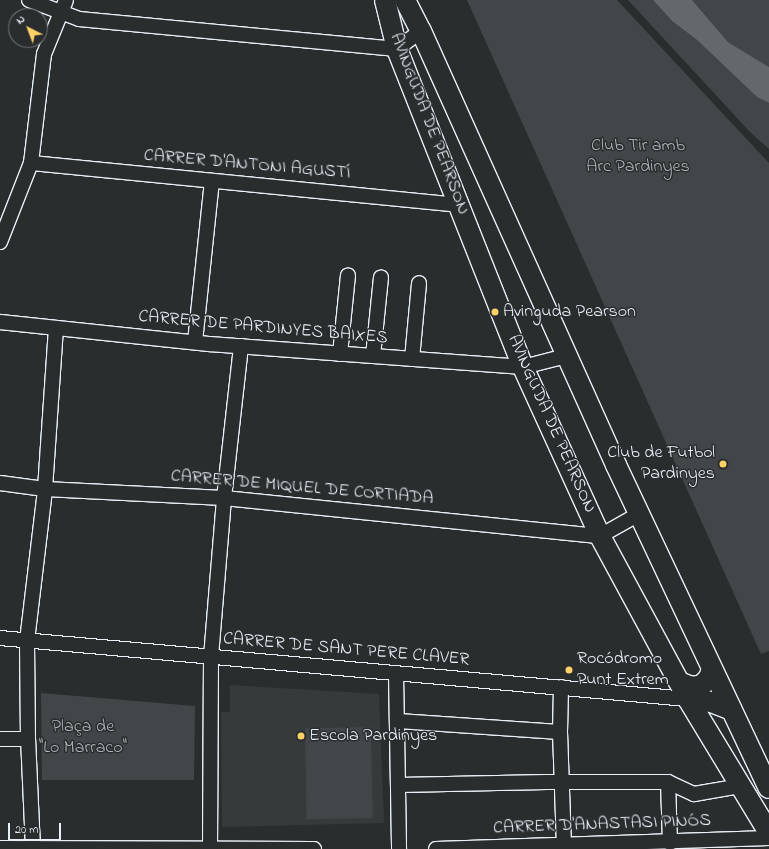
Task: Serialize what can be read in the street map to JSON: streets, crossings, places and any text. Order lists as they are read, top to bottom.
{
  "streets": {
    "street": [
      "AVINGUDA DE PEARSON",
      "CARRER D'ANTONI AGUSTÍ",
      "CARRER DE PARDINYES BAIXES",
      "CARRER DE MIQUEL DE CORTIADA",
      "CARRER DE SANT PERE CLAVER",
      "CARRER D'ANASTASI PINÓS"
    ]
  },
  "crossings": [
    ["AVINGUDA DE PEARSON", "CARRER D'ANTONI AGUSTÍ"],
    ["AVINGUDA DE PEARSON", "CARRER DE PARDINYES BAIXES"],
    ["AVINGUDA DE PEARSON", "CARRER DE MIQUEL DE CORTIADA"],
    ["AVINGUDA DE PEARSON", "CARRER DE SANT PERE CLAVER"]
  ],
  "parks": ["Club Tir amb Arc Pardinyes", "Plaça de \"Lo Marraco\""],
  "places": [
    "Avinguda Pearson",
    "Club de Futbol Pardinyes",
    "Rocódromo Punt Extrem",
    "Escola Pardinyes"
  ],
  "scale_bar": "20 m",
  "north": "top left"
}
